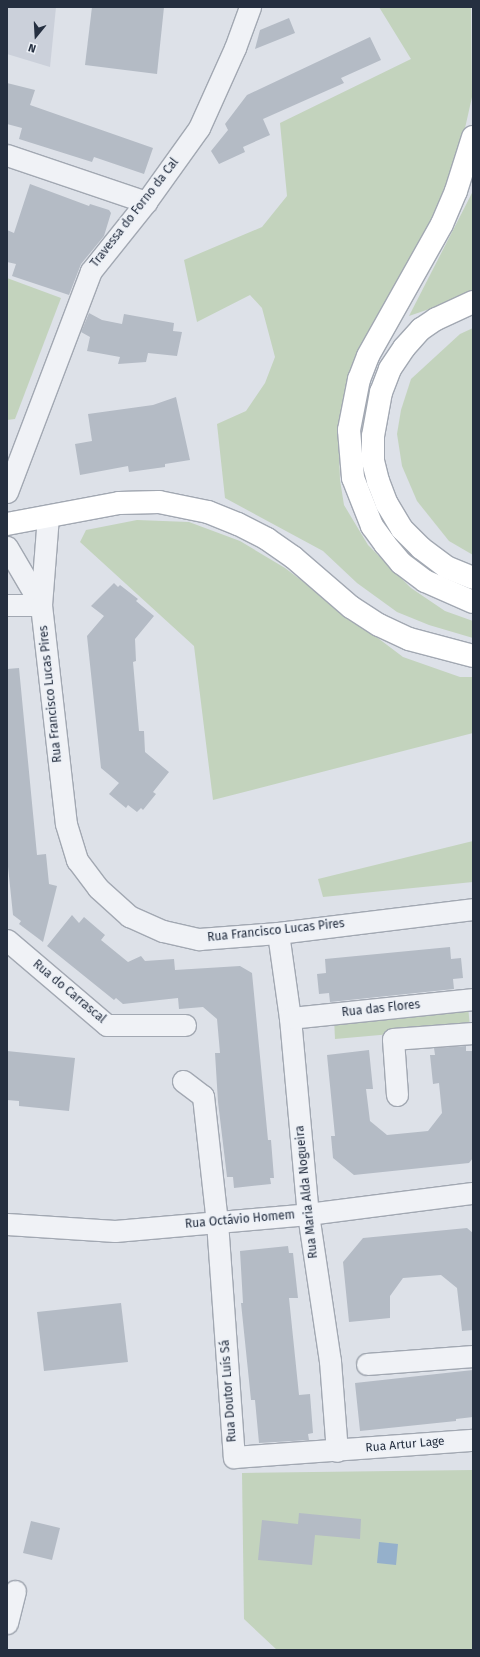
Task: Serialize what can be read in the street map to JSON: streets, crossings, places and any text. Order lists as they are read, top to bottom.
{
  "streets": {
    "street": [
      "Travessa do Forno da Cal",
      "Rua Francisco Lucas Pires",
      "Rua do Carrascal",
      "Rua das Flores",
      "Rua Maria Alda Nogueira",
      "Rua Octávio Homem",
      "Rua Doutor Luís Sá",
      "Rua Artur Lage"
    ]
  },
  "crossings": [
    ["Rua Francisco Lucas Pires", "Rua Maria Alda Nogueira"],
    ["Rua das Flores", "Rua Maria Alda Nogueira"],
    ["Rua Maria Alda Nogueira", "Rua Octávio Homem"],
    ["Rua Maria Alda Nogueira", "Rua Doutor Luís Sá"],
    ["Rua Maria Alda Nogueira", "Rua Artur Lage"],
    ["Rua Octávio Homem", "Rua Doutor Luís Sá"],
    ["Rua Doutor Luís Sá", "Rua Artur Lage"]
  ],
  "north": "bottom"
}
